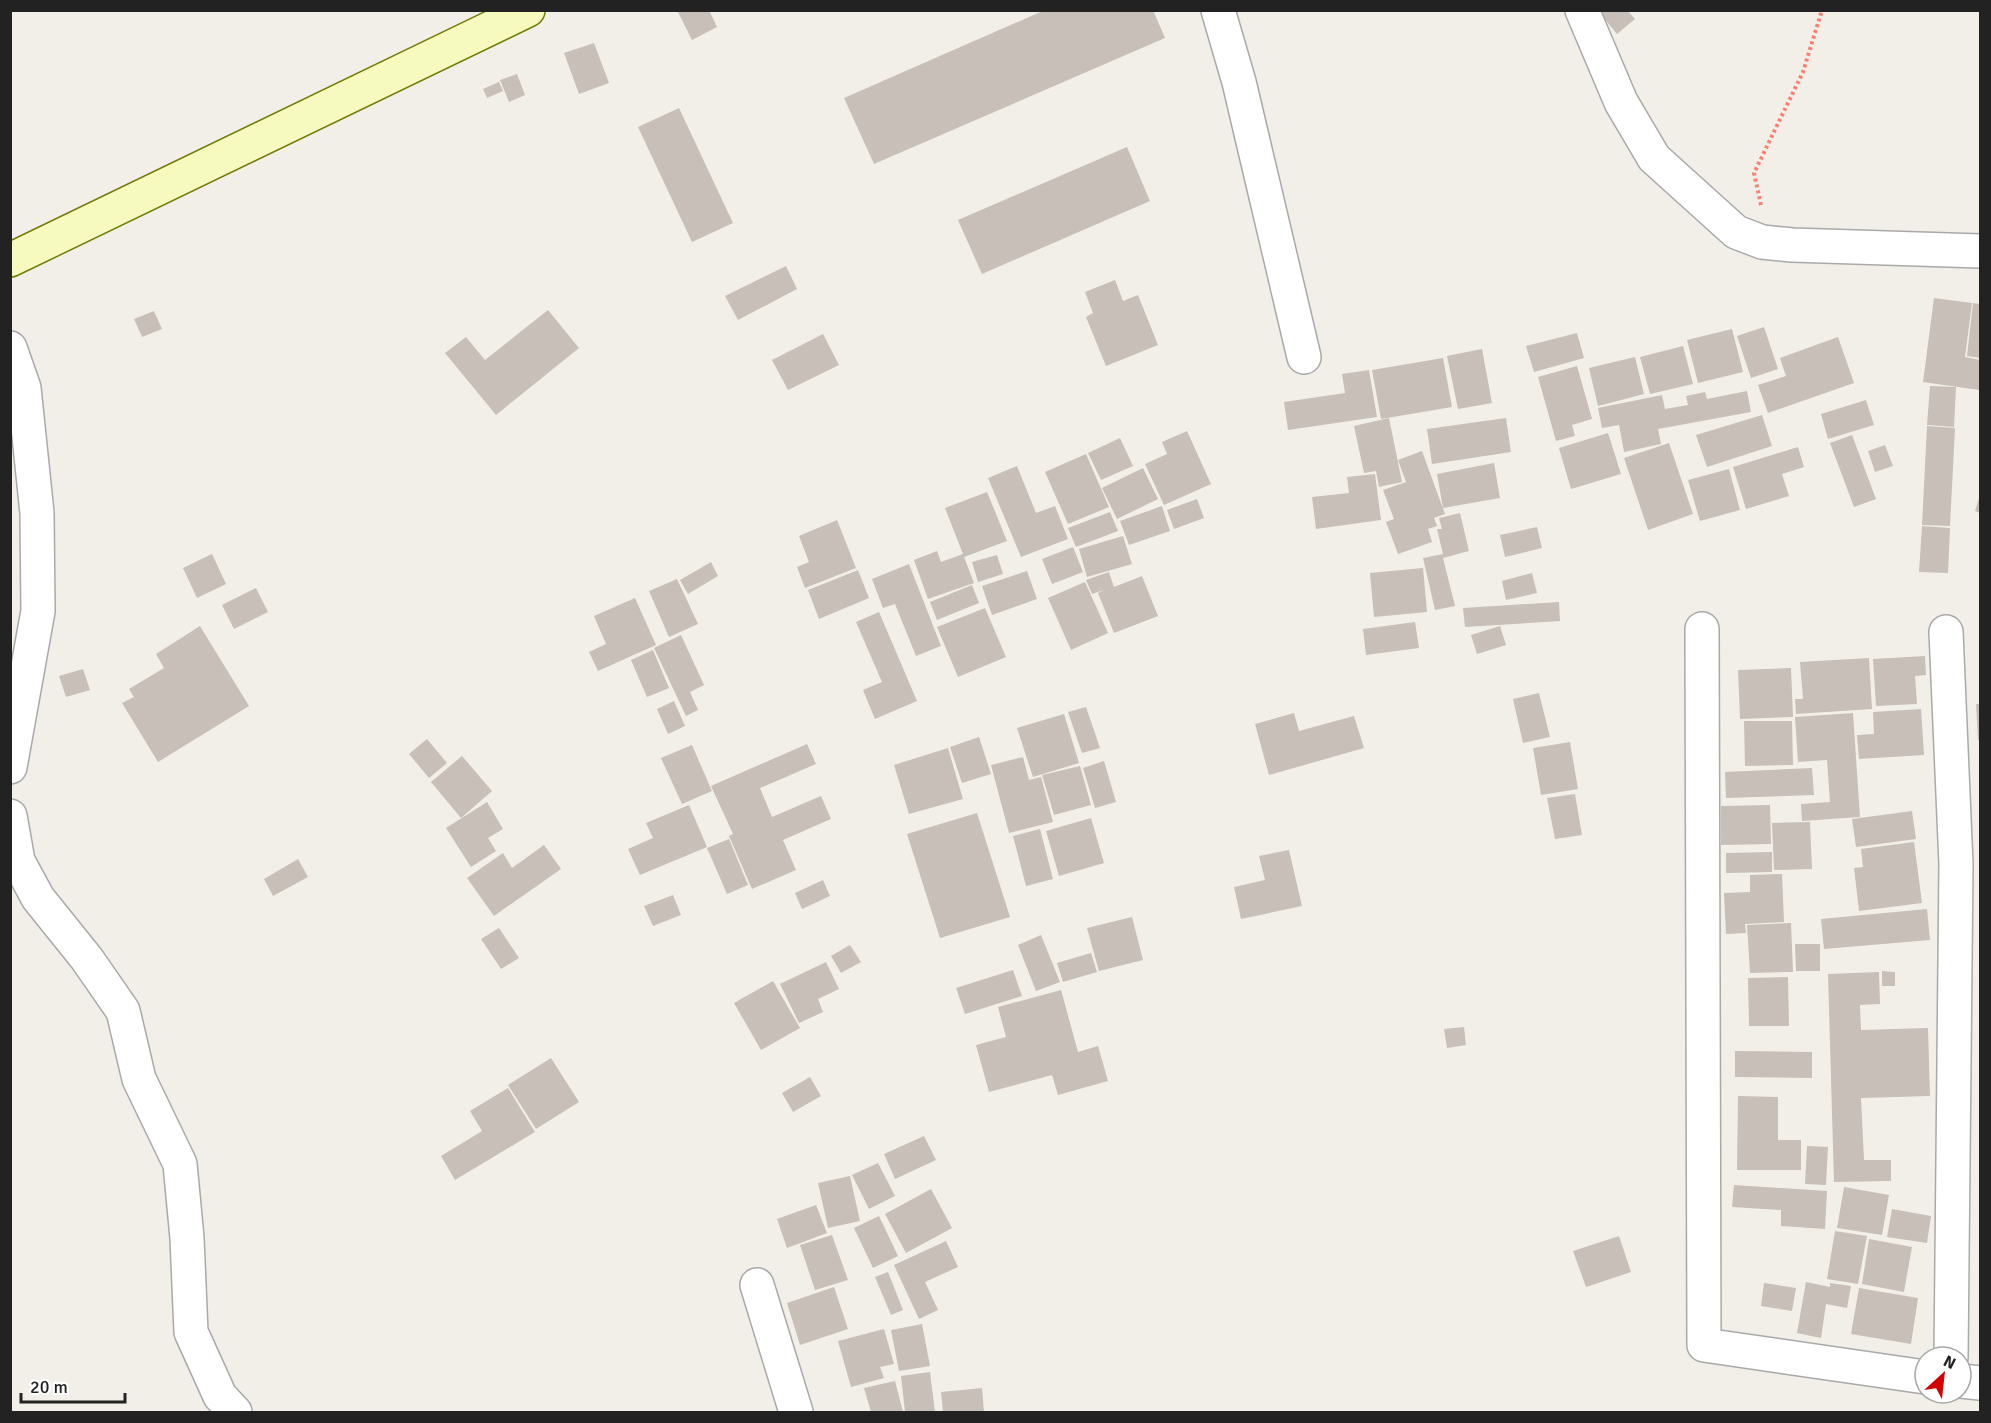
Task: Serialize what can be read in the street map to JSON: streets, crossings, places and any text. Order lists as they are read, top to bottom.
{
  "scale_bar": "20 m",
  "north": "top right"
}
